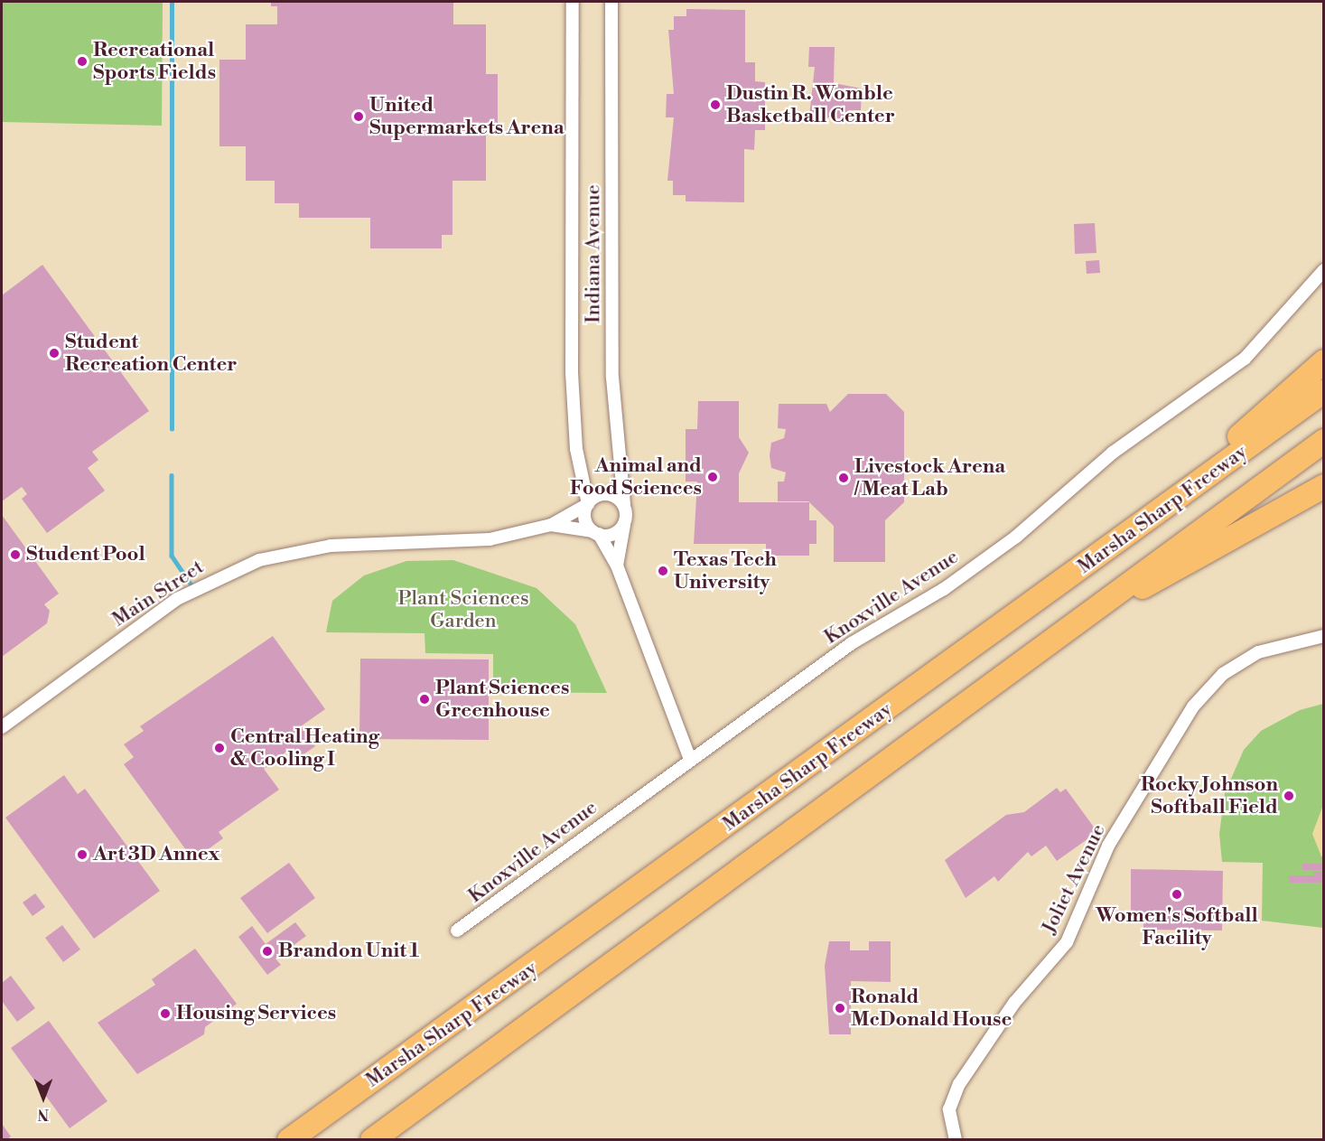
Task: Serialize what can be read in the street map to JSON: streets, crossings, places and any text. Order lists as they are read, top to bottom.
{
  "streets": {
    "highway": ["Marsha Sharp Freeway"],
    "street": [
      "Indiana Avenue",
      "Main Street",
      "Knoxville Avenue",
      "Joliet Avenue"
    ]
  },
  "crossings": [
    ["Indiana Avenue", "Main Street"]
  ],
  "parks": ["Plant Sciences Garden"],
  "places": [
    "Recreational Sports Fields",
    "Dustin R. Womble Basketball Center",
    "United Supermarkets Arena",
    "Student Recreation Center",
    "Animal and Food Sciences",
    "Livestock Arena / Meat Lab",
    "Student Pool",
    "Texas Tech University",
    "Plant Sciences Greenhouse",
    "Central Heating & Cooling I",
    "Rocky Johnson Softball Field",
    "Art 3D Annex",
    "Women's Softball Facility",
    "Brandon Unit 1",
    "Ronald McDonald House",
    "Housing Services"
  ],
  "north": "bottom"
}
